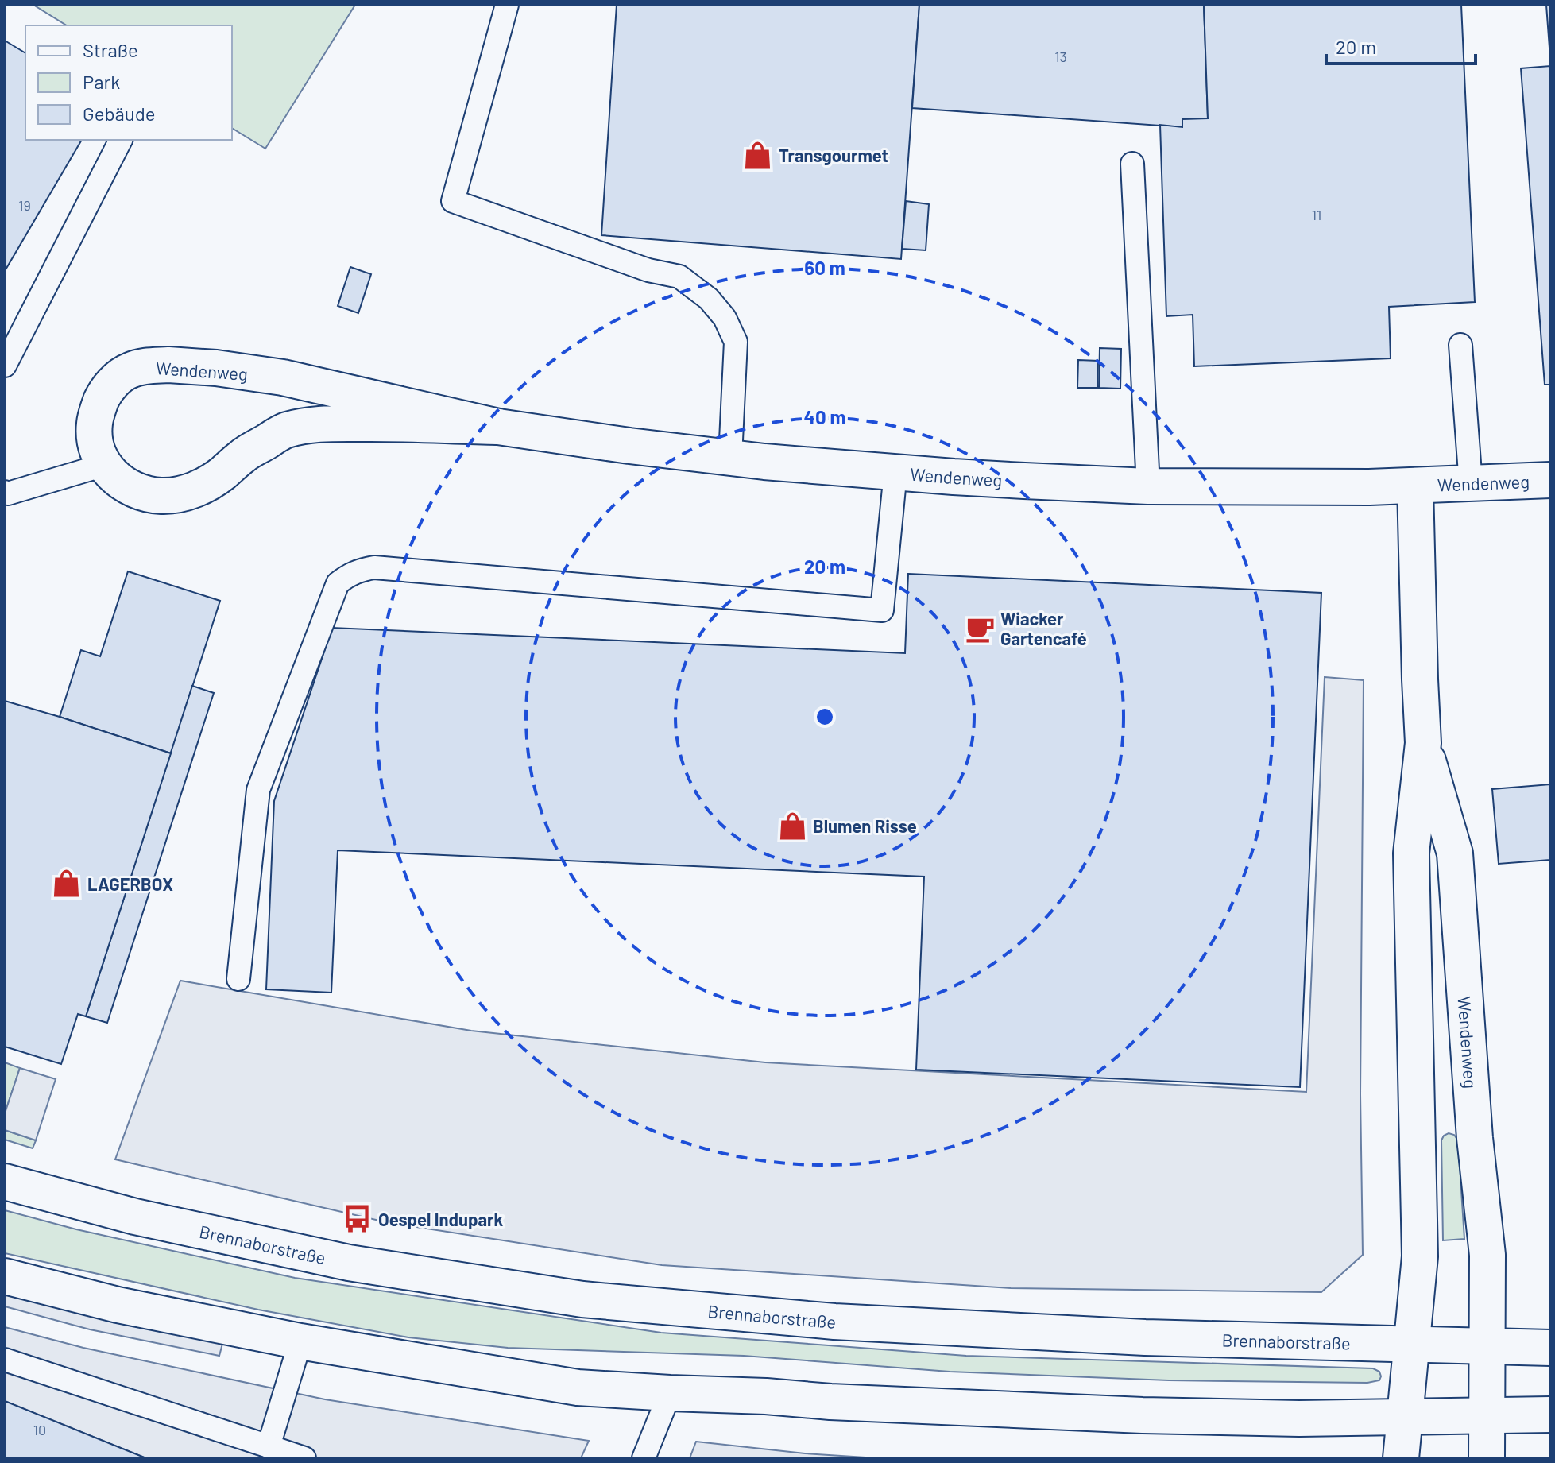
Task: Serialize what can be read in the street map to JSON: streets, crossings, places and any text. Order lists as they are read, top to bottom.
{
  "streets": {
    "street": ["Wendenweg", "Brennaborstraße"]
  },
  "crossings": [
    ["Wendenweg", "Brennaborstraße"]
  ],
  "places": {
    "shop": ["Transgourmet", "Blumen Risse", "LAGERBOX"],
    "cafe": ["Wiacker Gartencafé"],
    "bus stop": ["Oespel Indupark"]
  },
  "house_numbers": [
    "13",
    "19",
    "11",
    "10"
  ],
  "legend": ["Straße", "Park", "Gebäude"],
  "scale_bar": "20 m",
  "rings": ["60 m", "40 m", "20 m"]
}
